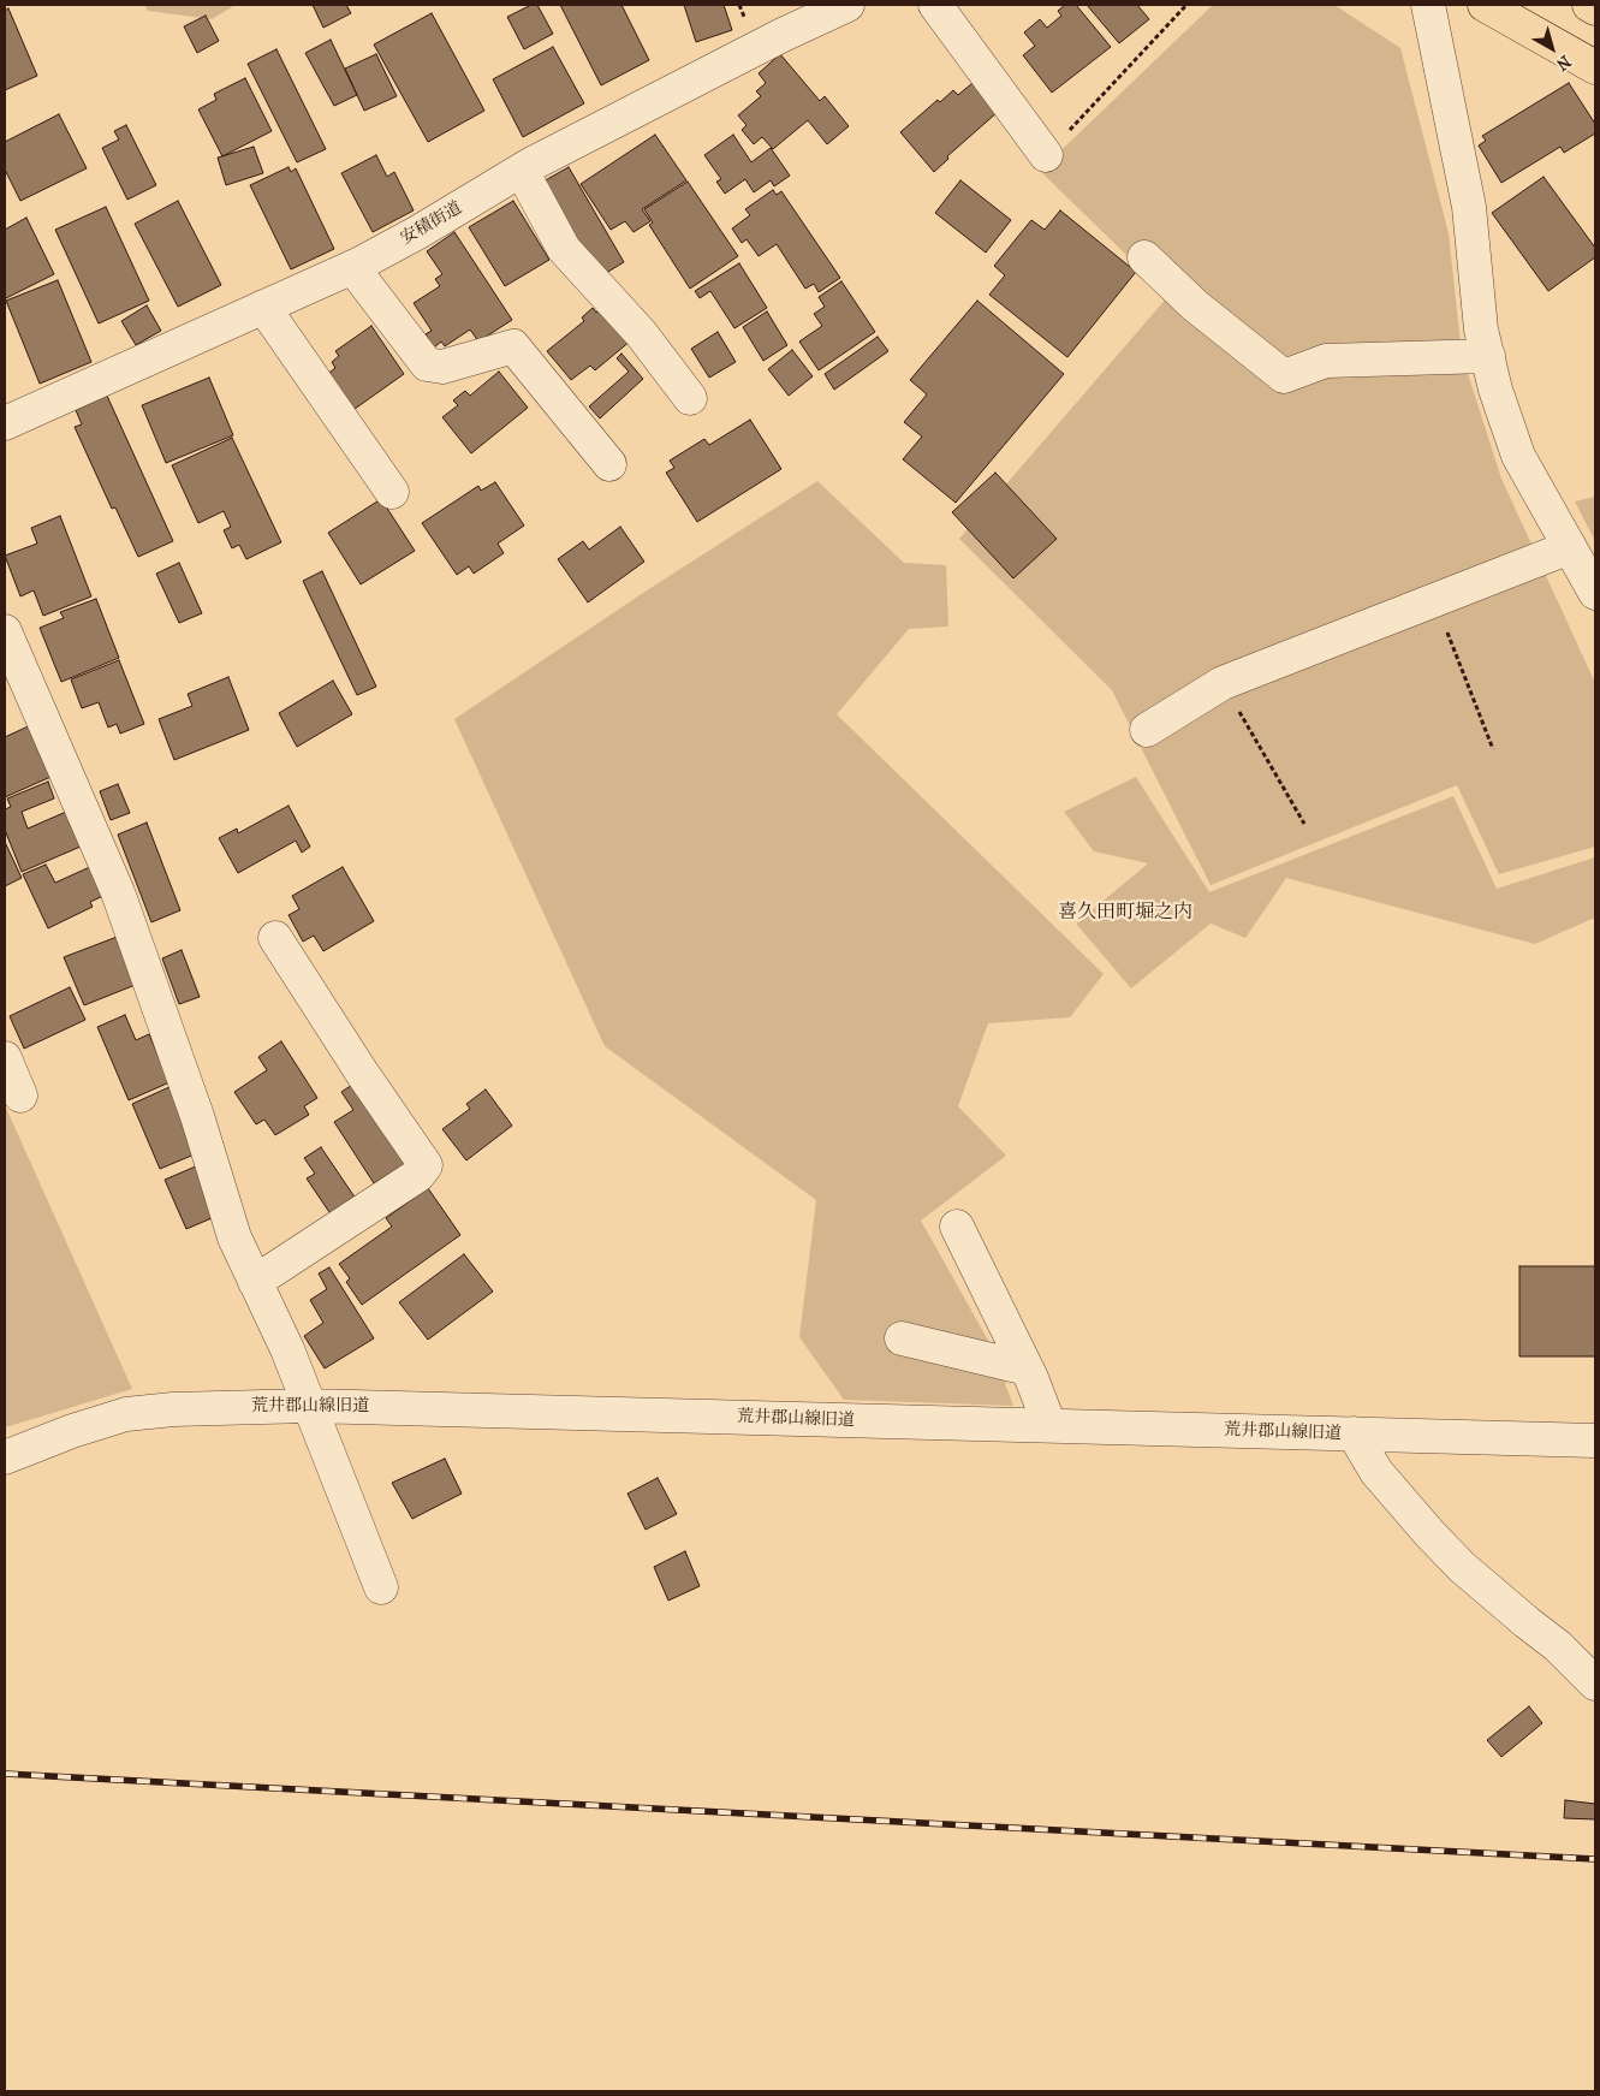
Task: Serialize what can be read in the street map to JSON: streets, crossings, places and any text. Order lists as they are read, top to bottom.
{
  "streets": {
    "street": ["安積街道", "荒井郡山線旧道"]
  },
  "districts": ["喜久田町堀之内"],
  "north": "bottom right"
}
